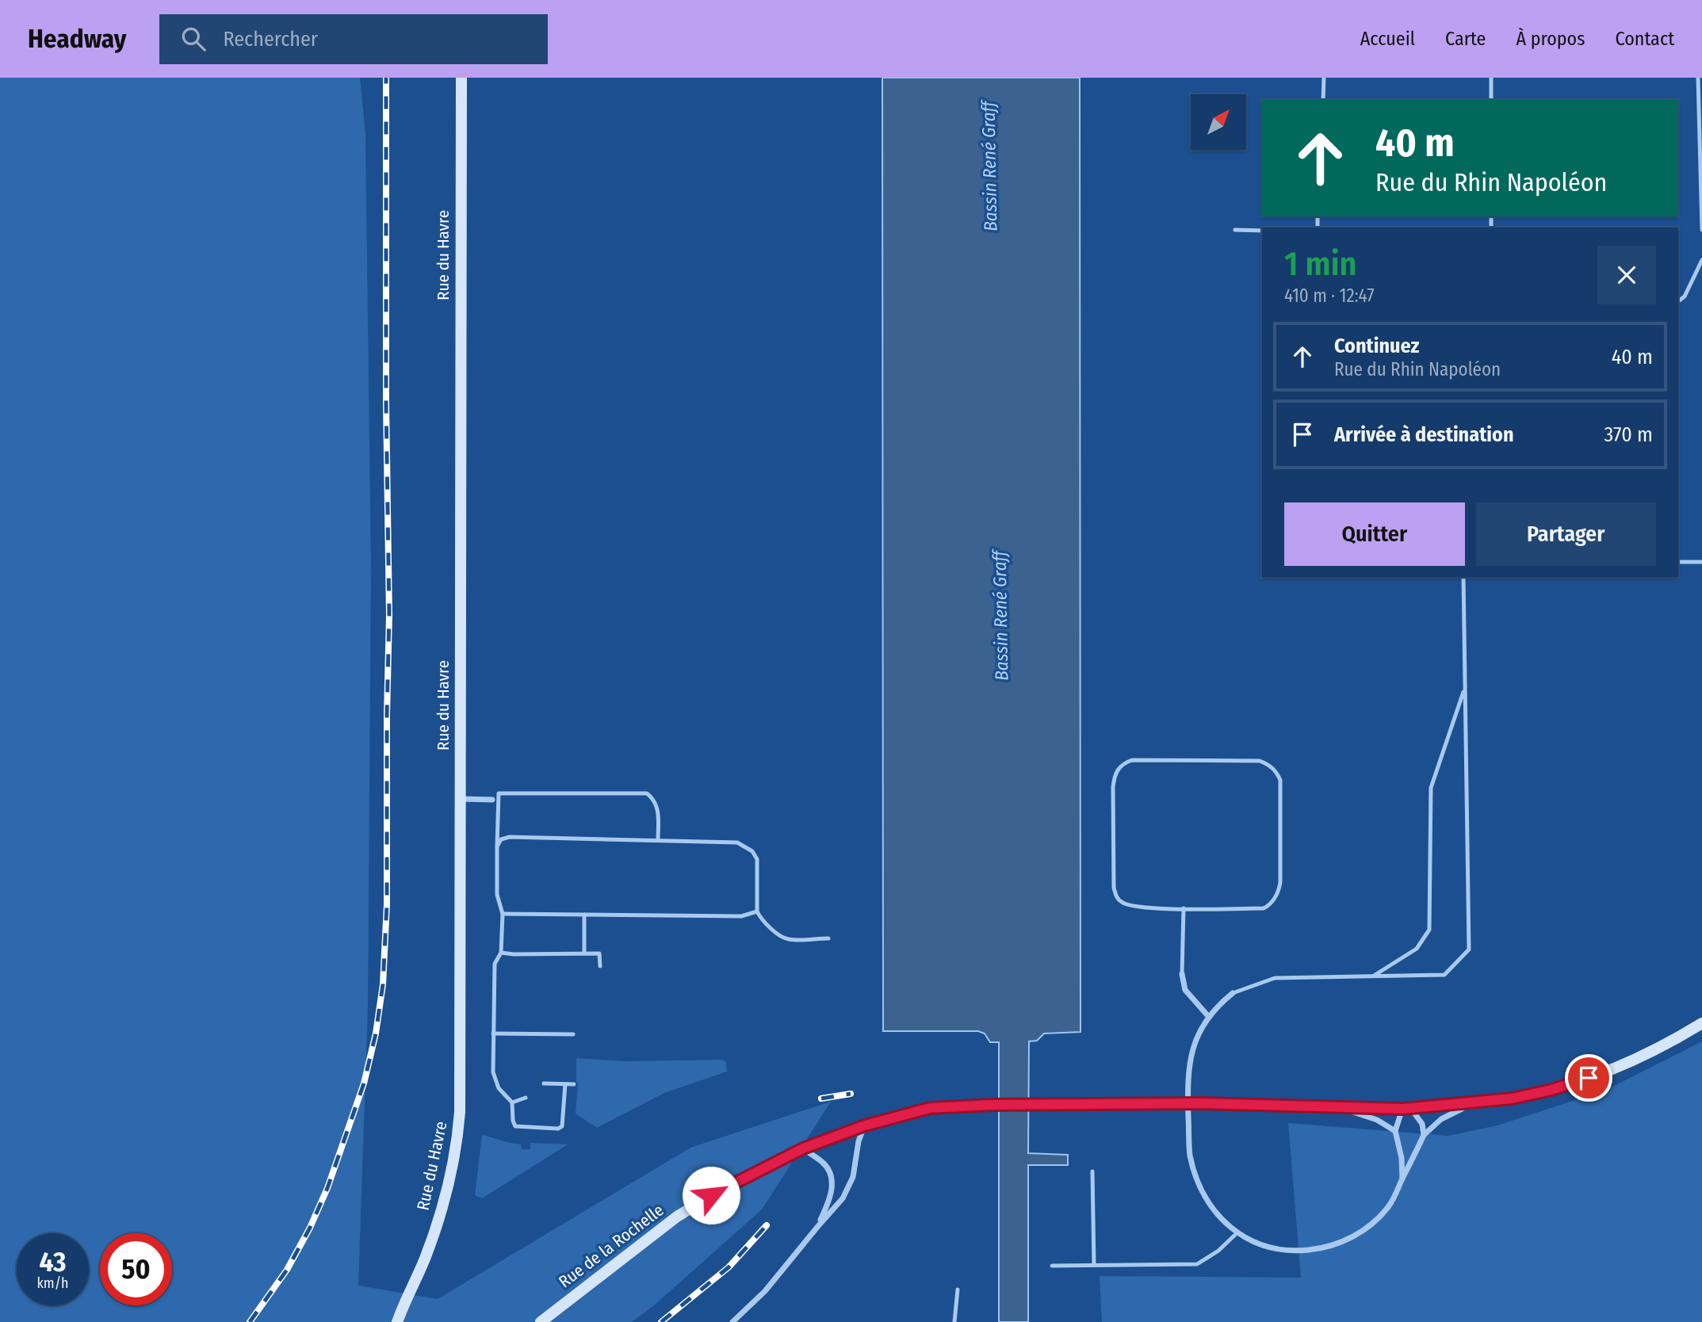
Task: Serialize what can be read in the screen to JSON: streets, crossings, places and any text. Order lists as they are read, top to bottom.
{
  "streets": {
    "main road": ["Rue du Havre", "Rue de la Rochelle"]
  },
  "water": ["Bassin René Graff"],
  "north": "top right",
  "page": {
    "header": "Headway",
    "search": "Rechercher",
    "nav": [
      "Accueil",
      "Carte",
      "À propos",
      "Contact"
    ],
    "turn": ["40 m", "Rue du Rhin Napoléon"],
    "heading": ["1 min", "410 m · 12:47"],
    "list": [
      {
        "name": "Continuez",
        "note": "Rue du Rhin Napoléon",
        "value": "40 m"
      },
      {
        "name": "Arrivée à destination",
        "value": "370 m"
      }
    ],
    "buttons": ["Quitter", "Partager"],
    "speed": "43 km/h",
    "limit": "50"
  }
}
